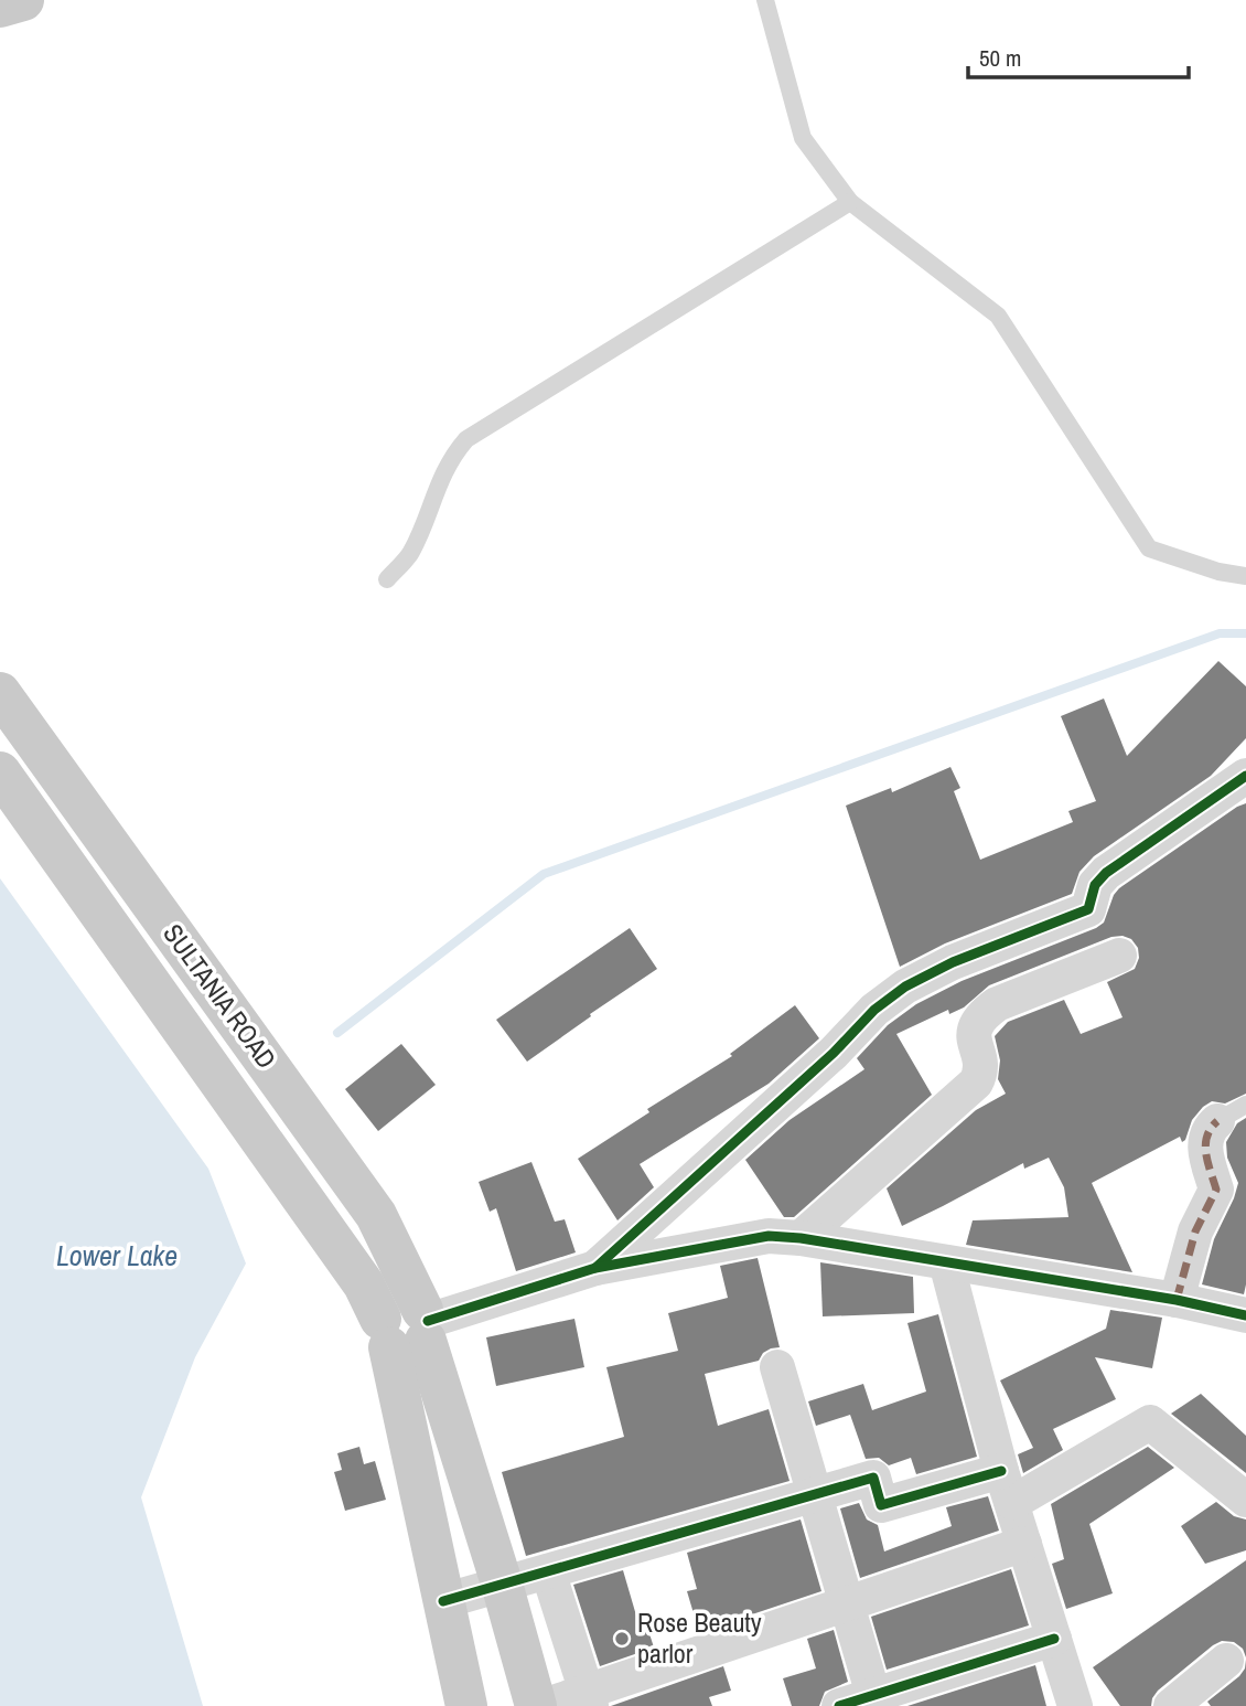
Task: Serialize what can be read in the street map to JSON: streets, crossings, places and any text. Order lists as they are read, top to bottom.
{
  "streets": {
    "main road": ["SULTANIA ROAD"]
  },
  "water": ["Lower Lake"],
  "places": ["Rose Beauty parlor"],
  "scale_bar": "50 m"
}
